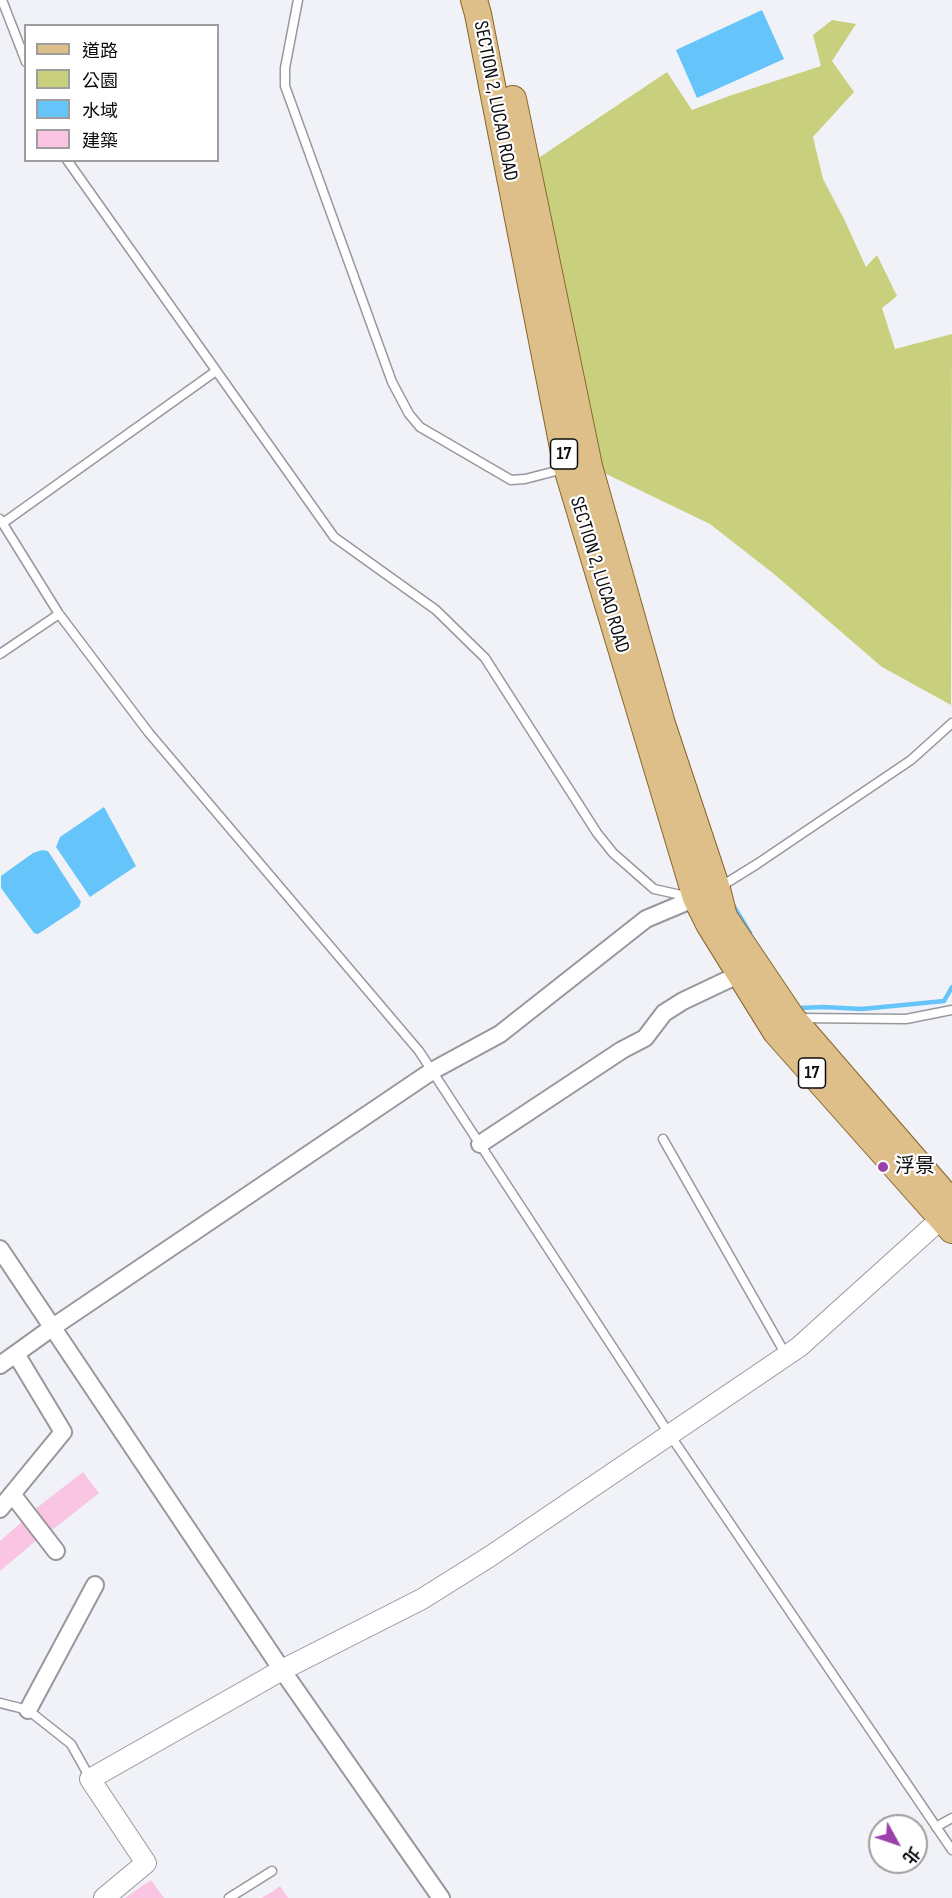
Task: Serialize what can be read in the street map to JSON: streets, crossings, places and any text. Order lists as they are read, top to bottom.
{
  "streets": {
    "main road": ["SECTION 2, LUCAO ROAD", "17"]
  },
  "crossings": [
    ["SECTION 2, LUCAO ROAD", "17"]
  ],
  "places": ["浮景"],
  "legend": [
    "道路",
    "公園",
    "水域",
    "建築"
  ],
  "north": "bottom right"
}
